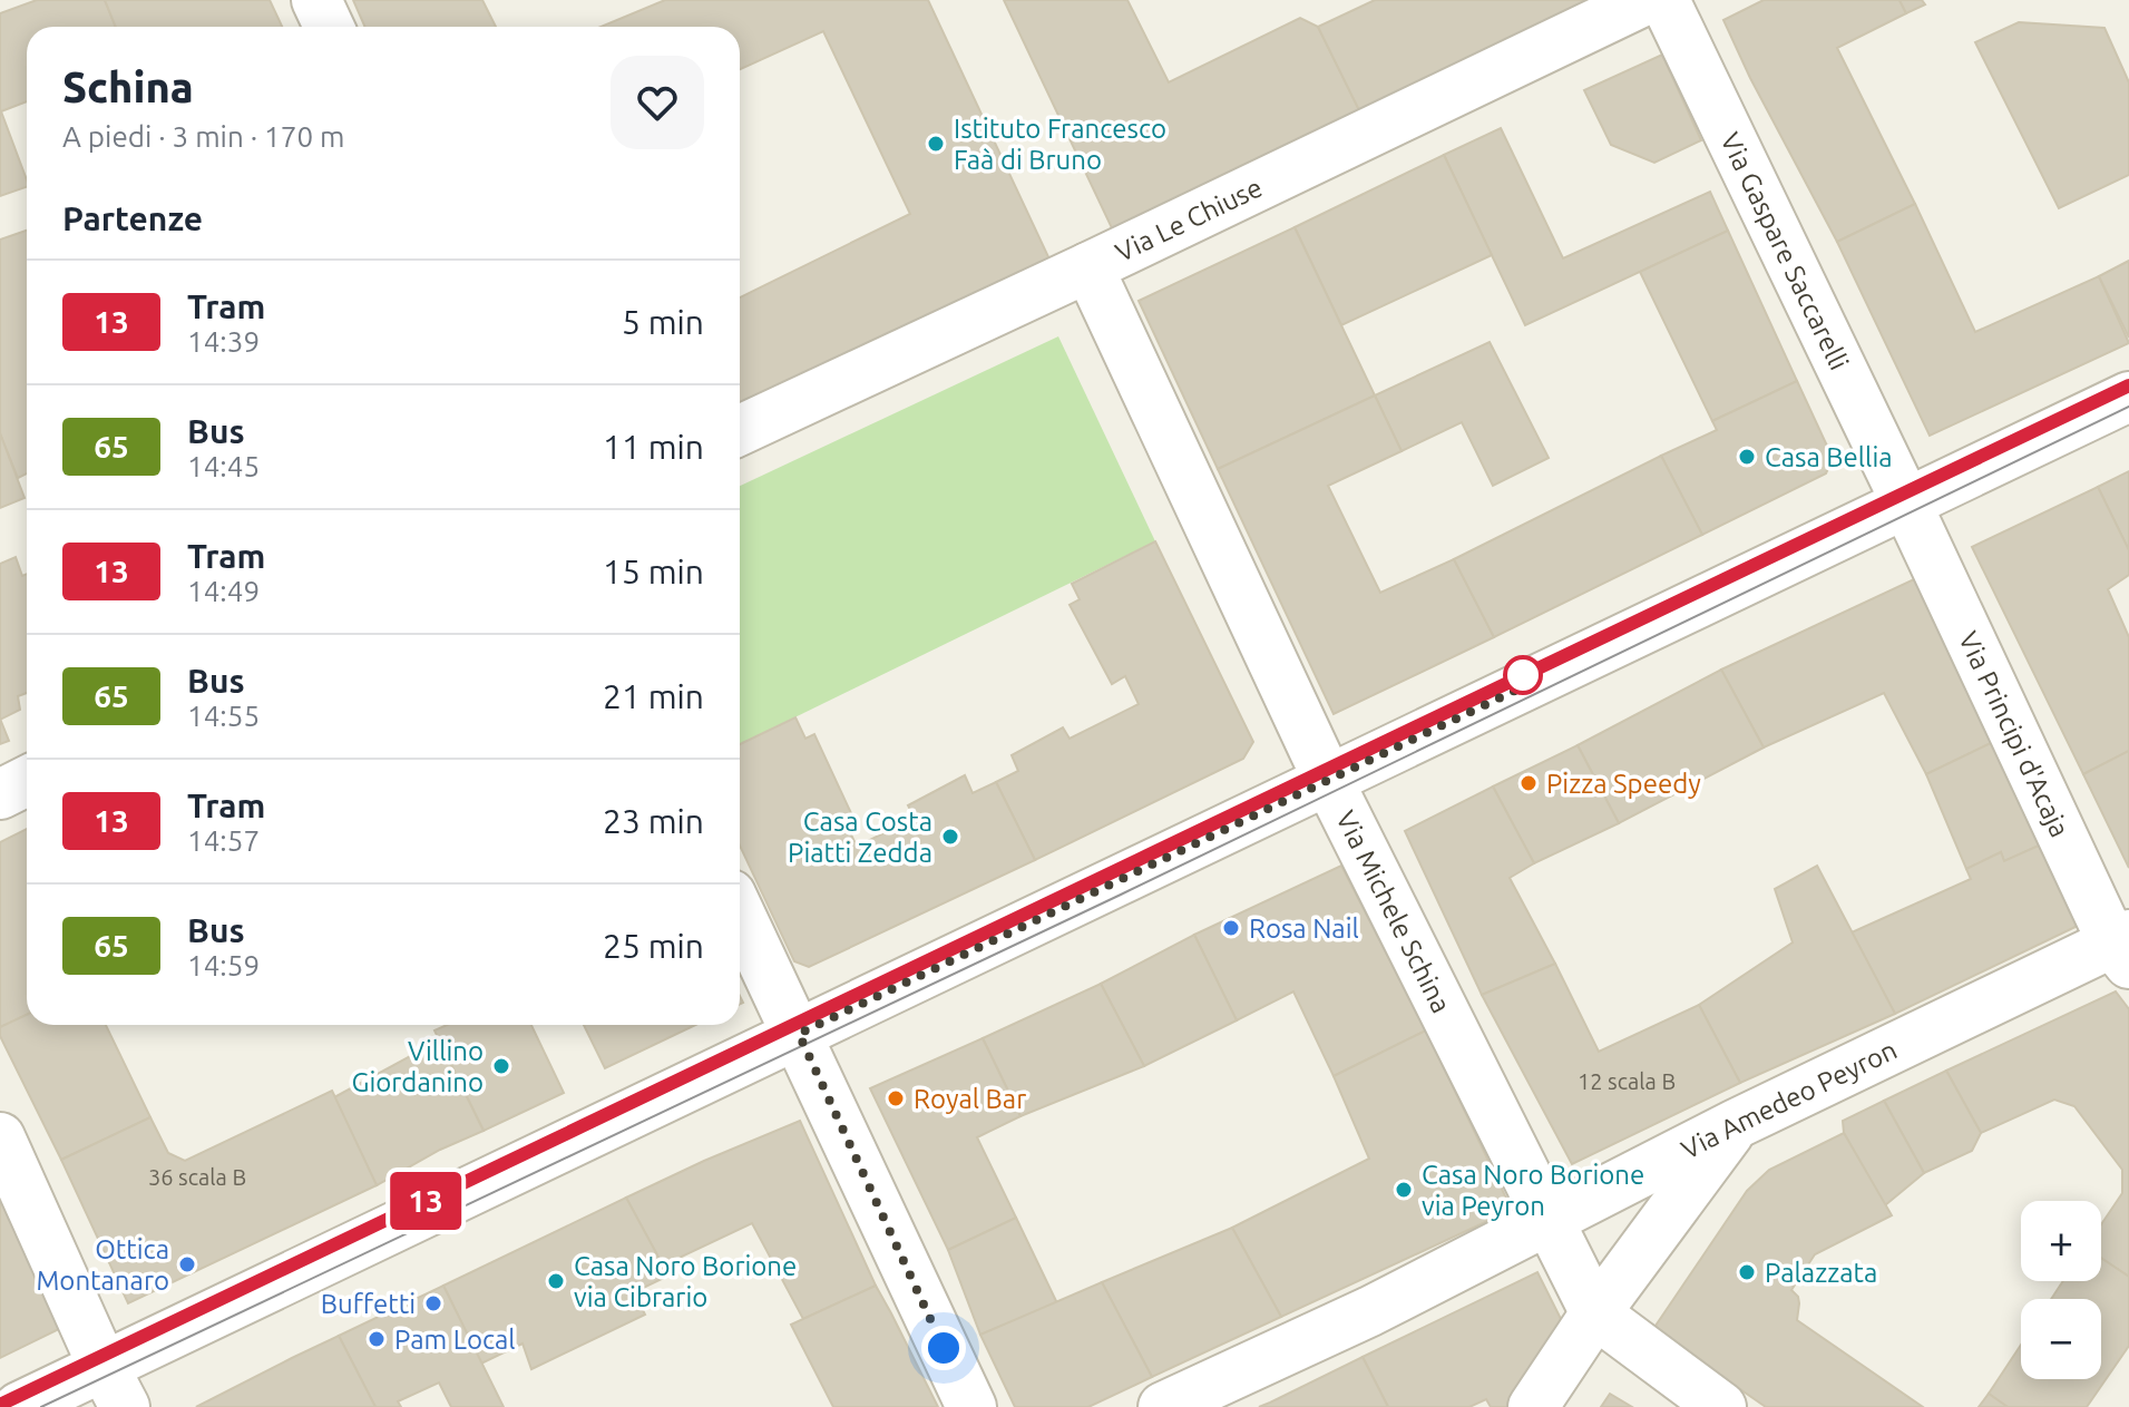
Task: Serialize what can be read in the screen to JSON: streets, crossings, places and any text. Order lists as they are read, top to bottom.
{
  "streets": {
    "street": [
      "Via Le Chiuse",
      "Via Gaspare Saccarelli",
      "Via Principi d'Acaja",
      "Via Michele Schina",
      "Via Amedeo Peyron"
    ]
  },
  "crossings": [
    ["Via Le Chiuse", "Via Michele Schina"],
    ["Via Gaspare Saccarelli", "Via Principi d'Acaja"],
    ["Via Principi d'Acaja", "Via Amedeo Peyron"],
    ["Via Michele Schina", "Via Amedeo Peyron"]
  ],
  "places": [
    "Istituto Francesco Faà di Bruno",
    "Casa Bellia",
    "Pizza Speedy",
    "Casa Costa Piatti Zedda",
    "Rosa Nail",
    "Villino Giordanino",
    "Royal Bar",
    "Casa Noro Borione via Peyron",
    "Ottica Montanaro",
    "Palazzata",
    "Casa Noro Borione via Cibrario",
    "Buffetti",
    "Pam Local"
  ],
  "lines": ["tram line 13"],
  "house_numbers": ["12 scala B", "36 scala B"],
  "page": {
    "on_map": "13",
    "heading": [
      ["Schina", "A piedi · 3 min · 170 m"],
      "Partenze"
    ],
    "list": [
      {
        "mark": "13",
        "name": "Tram",
        "note": "14:39",
        "value": "5 min"
      },
      {
        "mark": "65",
        "name": "Bus",
        "note": "14:45",
        "value": "11 min"
      },
      {
        "mark": "13",
        "name": "Tram",
        "note": "14:49",
        "value": "15 min"
      },
      {
        "mark": "65",
        "name": "Bus",
        "note": "14:55",
        "value": "21 min"
      },
      {
        "mark": "13",
        "name": "Tram",
        "note": "14:57",
        "value": "23 min"
      },
      {
        "mark": "65",
        "name": "Bus",
        "note": "14:59",
        "value": "25 min"
      }
    ],
    "map_buttons": ["+", "−"]
  }
}
